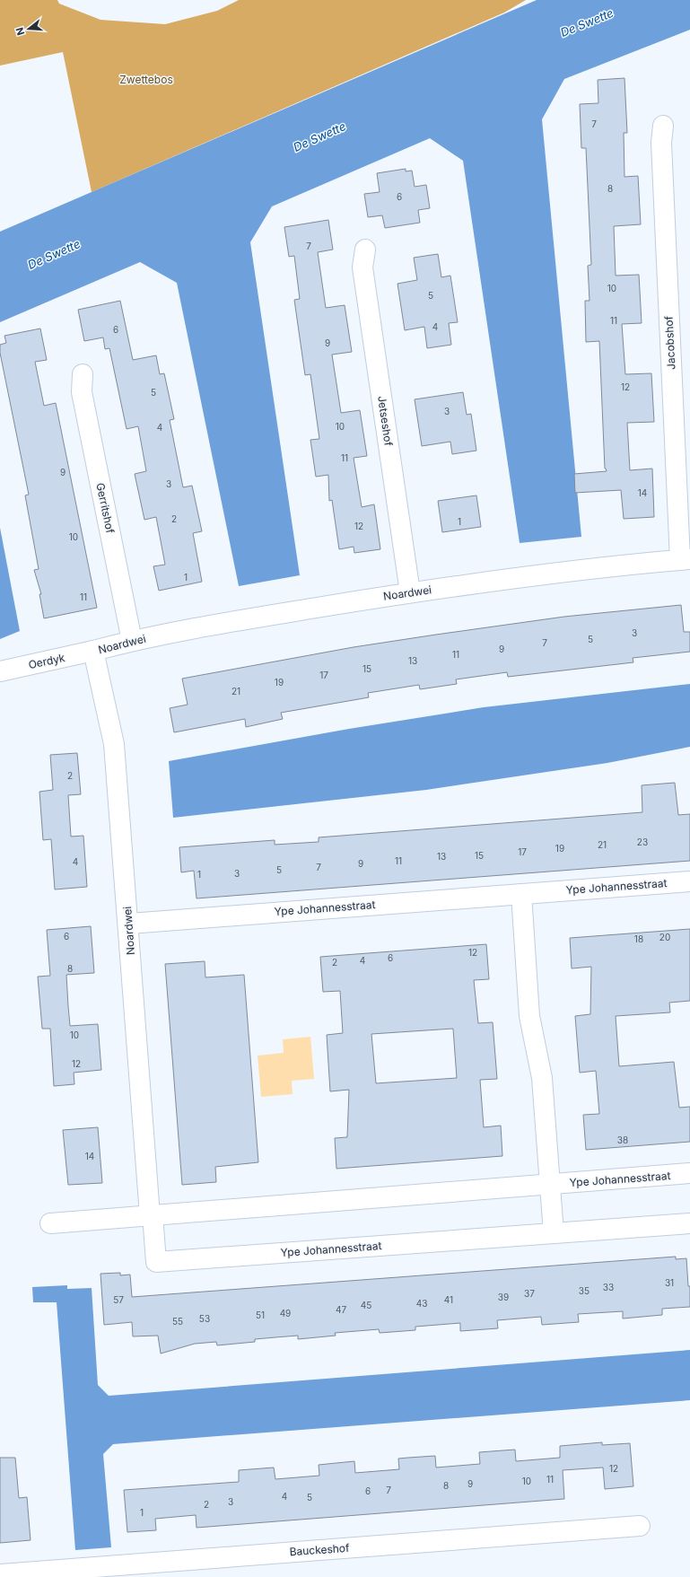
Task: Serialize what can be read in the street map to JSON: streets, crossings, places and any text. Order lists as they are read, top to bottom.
{
  "streets": {
    "street": [
      "Jacobshof",
      "Jetseshof",
      "Gerritshof",
      "Noardwei",
      "Oerdyk",
      "Ype Johannesstraat",
      "Bauckeshof"
    ]
  },
  "crossings": [
    ["Jacobshof", "Noardwei"],
    ["Jetseshof", "Noardwei"],
    ["Gerritshof", "Noardwei"],
    ["Noardwei", "Oerdyk"],
    ["Noardwei", "Ype Johannesstraat"]
  ],
  "water": ["De Swette"],
  "parks": ["Zwettebos"],
  "house_numbers": [
    "7",
    "8",
    "6",
    "7",
    "10",
    "5",
    "11",
    "4",
    "6",
    "9",
    "12",
    "5",
    "3",
    "10",
    "4",
    "11",
    "9",
    "3",
    "14",
    "2",
    "1",
    "12",
    "10",
    "1",
    "11",
    "3",
    "5",
    "7",
    "9",
    "11",
    "13",
    "15",
    "17",
    "19",
    "21",
    "2",
    "23",
    "21",
    "19",
    "17",
    "15",
    "13",
    "11",
    "4",
    "9",
    "7",
    "5",
    "3",
    "1",
    "6",
    "20",
    "18",
    "12",
    "6",
    "4",
    "2",
    "8",
    "10",
    "12",
    "38",
    "14",
    "31",
    "33",
    "35",
    "37",
    "39",
    "57",
    "41",
    "43",
    "45",
    "47",
    "49",
    "51",
    "53",
    "55",
    "12",
    "11",
    "10",
    "9",
    "8",
    "7",
    "6",
    "4",
    "5",
    "3",
    "2",
    "1"
  ],
  "north": "left"
}
